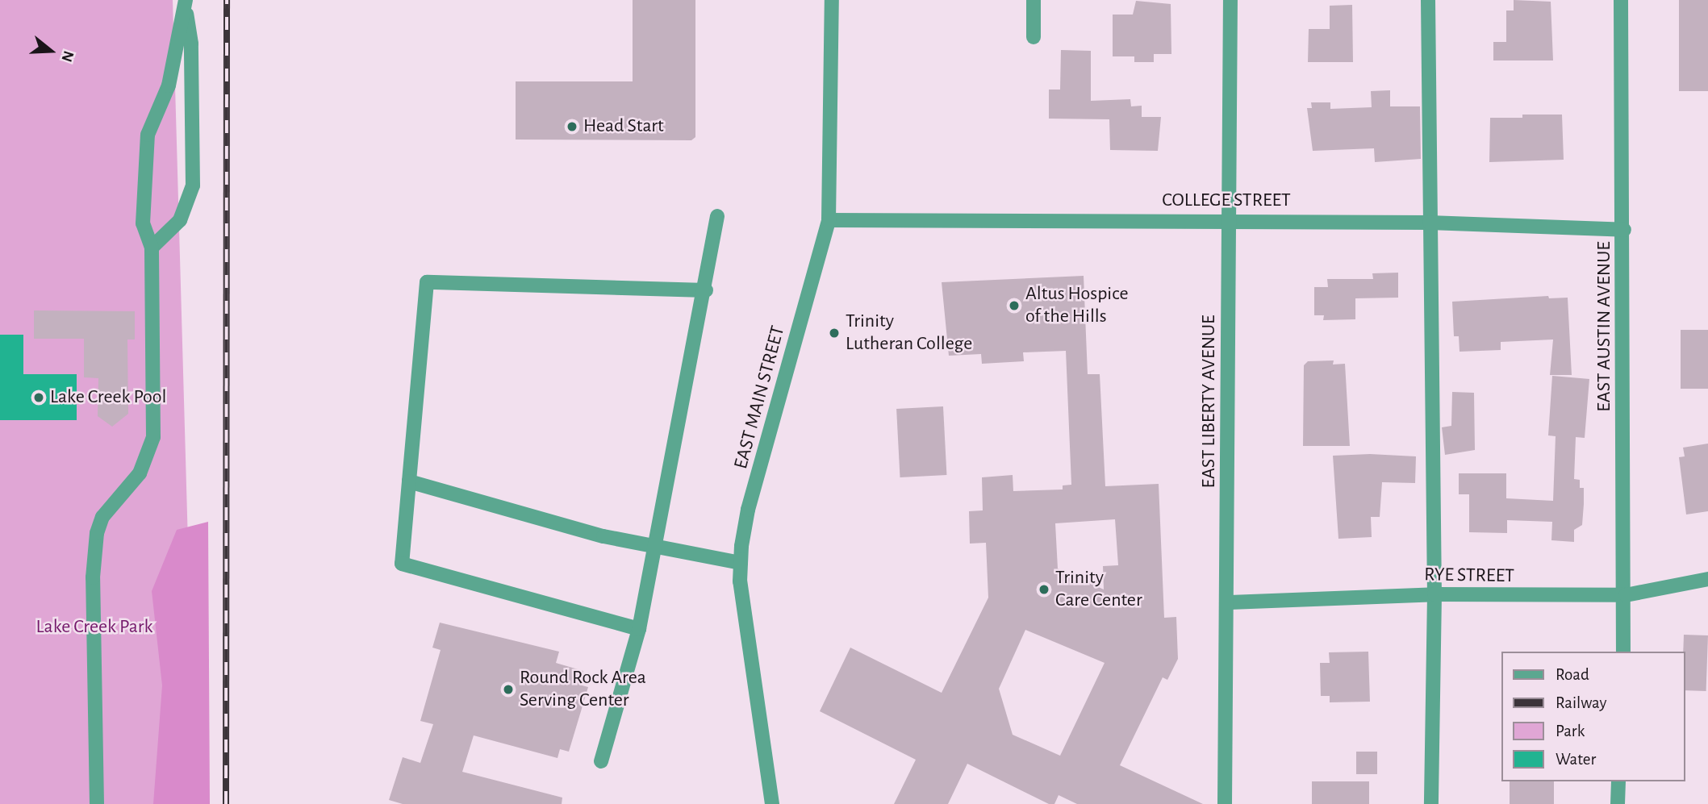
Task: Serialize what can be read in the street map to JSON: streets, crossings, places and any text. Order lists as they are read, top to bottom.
{
  "streets": {
    "street": [
      "COLLEGE STREET",
      "EAST AUSTIN AVENUE",
      "EAST MAIN STREET",
      "EAST LIBERTY AVENUE",
      "RYE STREET"
    ]
  },
  "crossings": [
    ["COLLEGE STREET", "EAST AUSTIN AVENUE"],
    ["COLLEGE STREET", "EAST MAIN STREET"],
    ["COLLEGE STREET", "EAST LIBERTY AVENUE"],
    ["EAST AUSTIN AVENUE", "RYE STREET"],
    ["EAST LIBERTY AVENUE", "RYE STREET"]
  ],
  "parks": ["Lake Creek Park"],
  "places": [
    "Head Start",
    "Altus Hospice of the Hills",
    "Trinity Lutheran College",
    "Lake Creek Pool",
    "Trinity Care Center",
    "Round Rock Area Serving Center"
  ],
  "legend": [
    "Road",
    "Railway",
    "Park",
    "Water"
  ],
  "north": "right"
}
